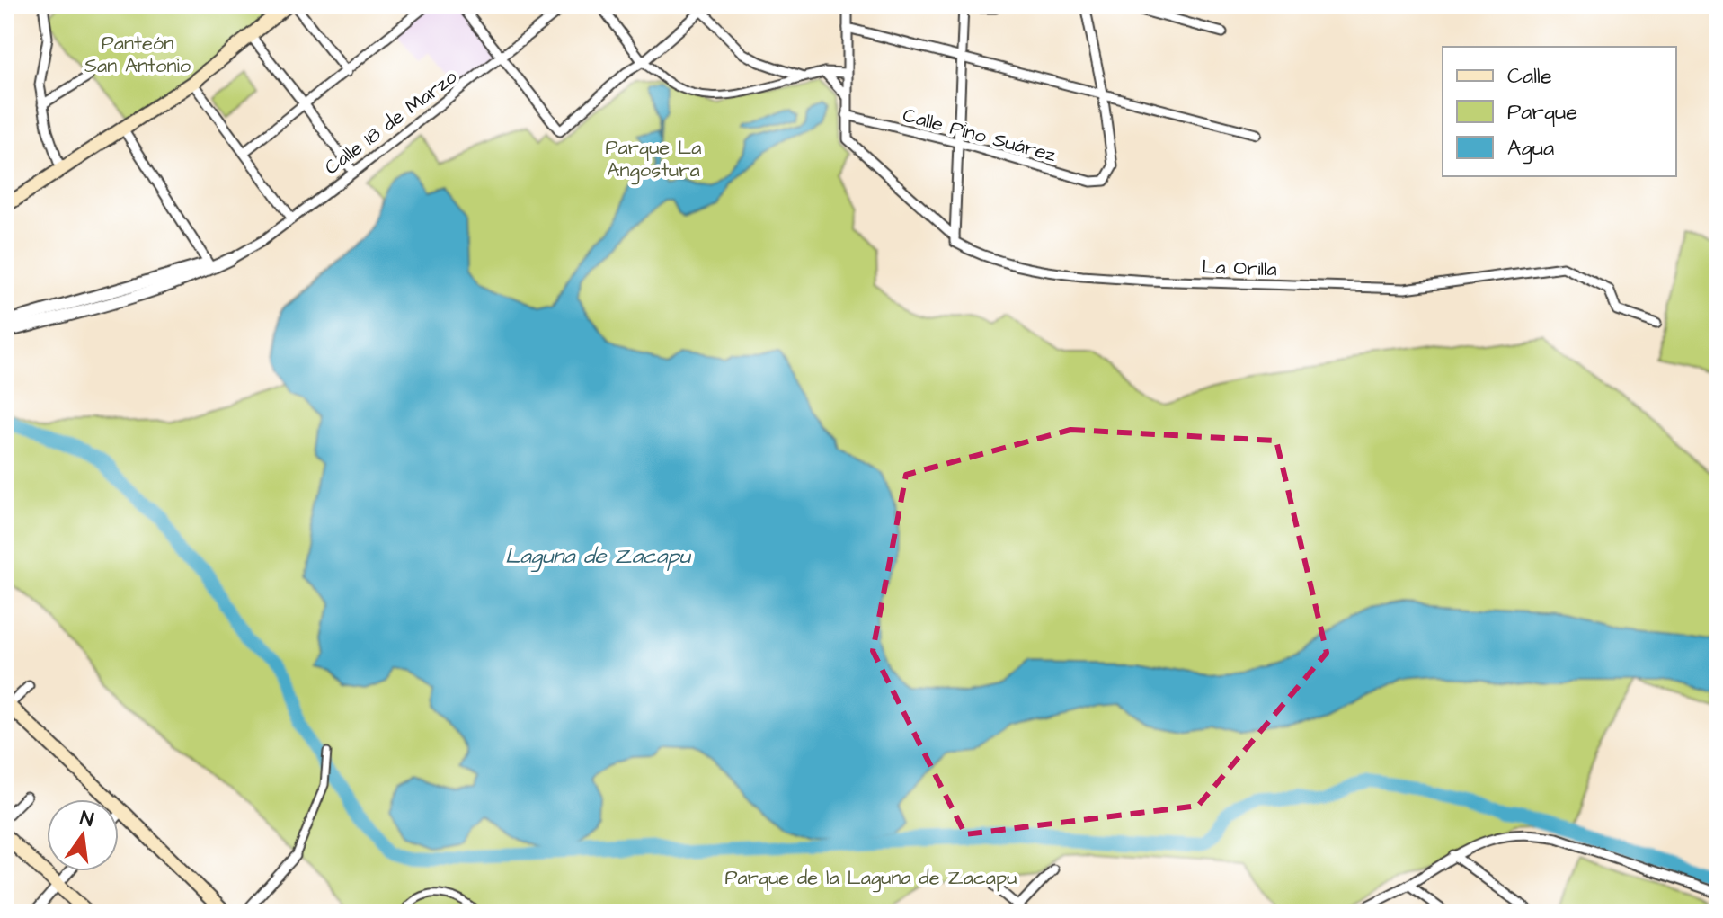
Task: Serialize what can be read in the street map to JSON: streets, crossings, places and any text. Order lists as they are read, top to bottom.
{
  "streets": {
    "street": ["Calle 18 de Marzo", "Calle Pino Suárez", "La Orilla"]
  },
  "crossings": [
    ["Calle Pino Suárez", "La Orilla"]
  ],
  "water": ["Laguna de Zacapu"],
  "parks": ["Panteón San Antonio", "Parque La Angostura", "Parque de la Laguna de Zacapu"],
  "legend": ["Calle", "Parque", "Agua"],
  "north": "top"
}
